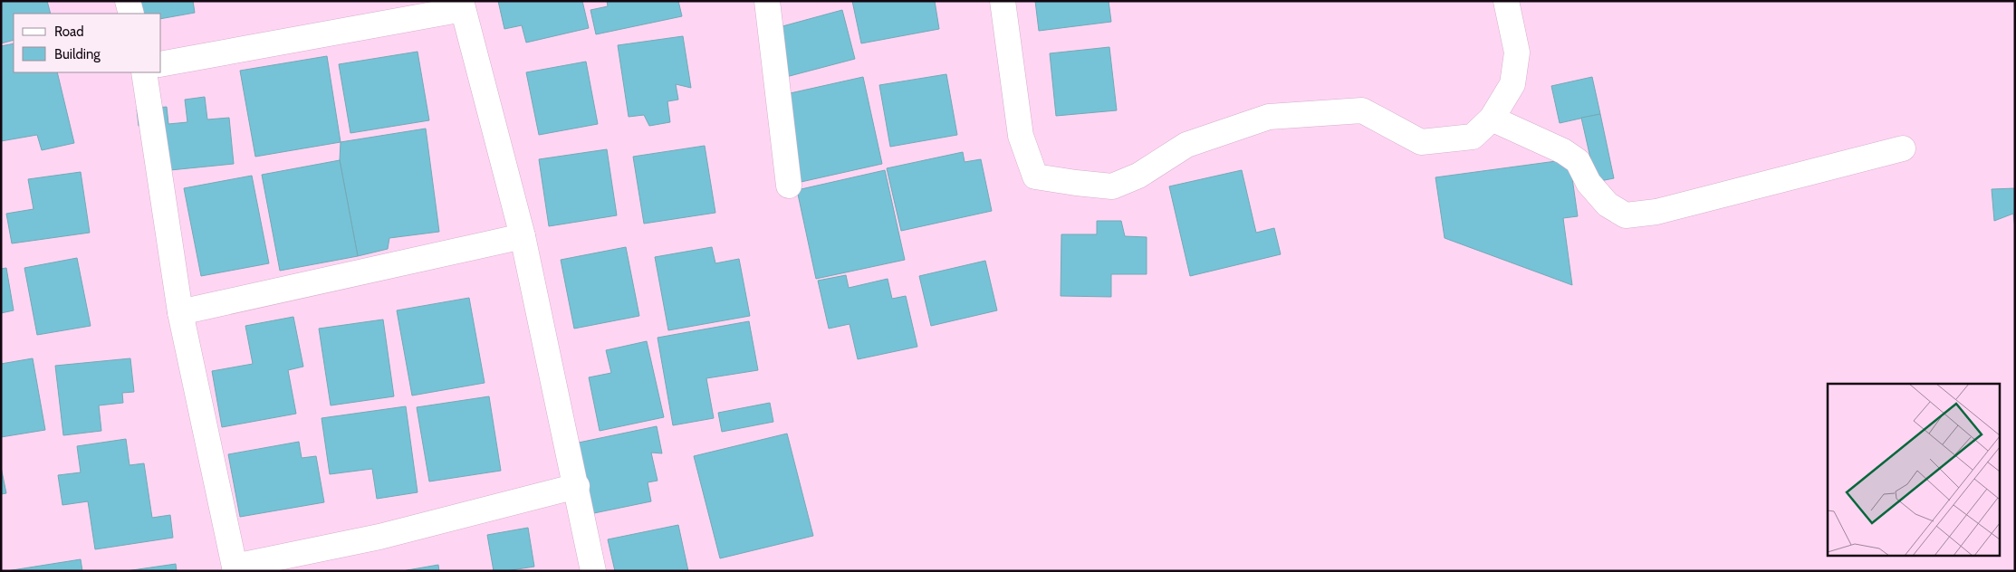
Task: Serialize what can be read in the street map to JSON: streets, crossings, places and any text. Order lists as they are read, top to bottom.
{
  "legend": ["Road", "Building"]
}
